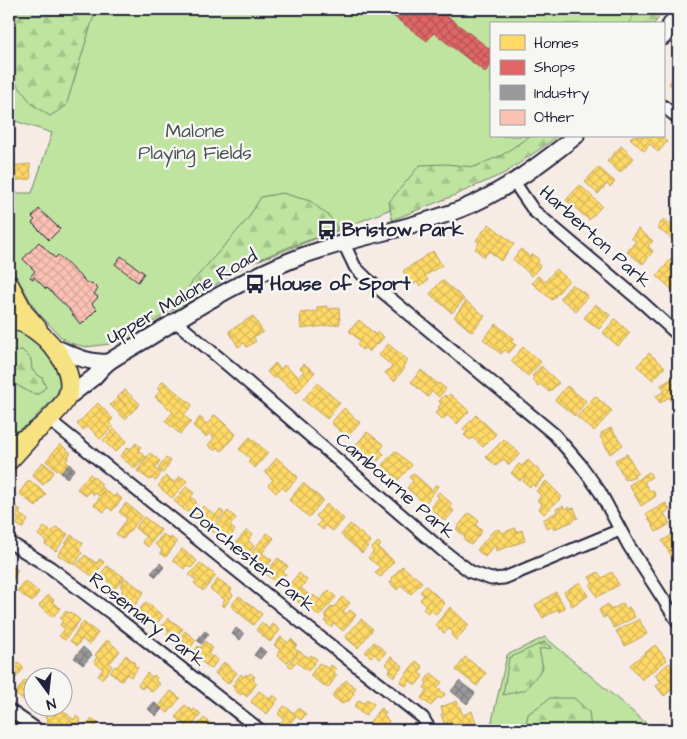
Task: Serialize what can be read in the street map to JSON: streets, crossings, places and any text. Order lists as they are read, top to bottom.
{
  "streets": {
    "main road": ["Upper Malone Road"],
    "street": [
      "Harberton Park",
      "Cambourne Park",
      "Dorchester Park",
      "Rosemary Park"
    ]
  },
  "crossings": [
    ["Harberton Park", "Upper Malone Road"],
    ["Upper Malone Road", "Cambourne Park"]
  ],
  "parks": ["Malone Playing Fields"],
  "places": {
    "bus stop": ["Bristow Park", "House of Sport"]
  },
  "legend": [
    "Homes",
    "Shops",
    "Industry",
    "Other"
  ],
  "north": "bottom"
}
